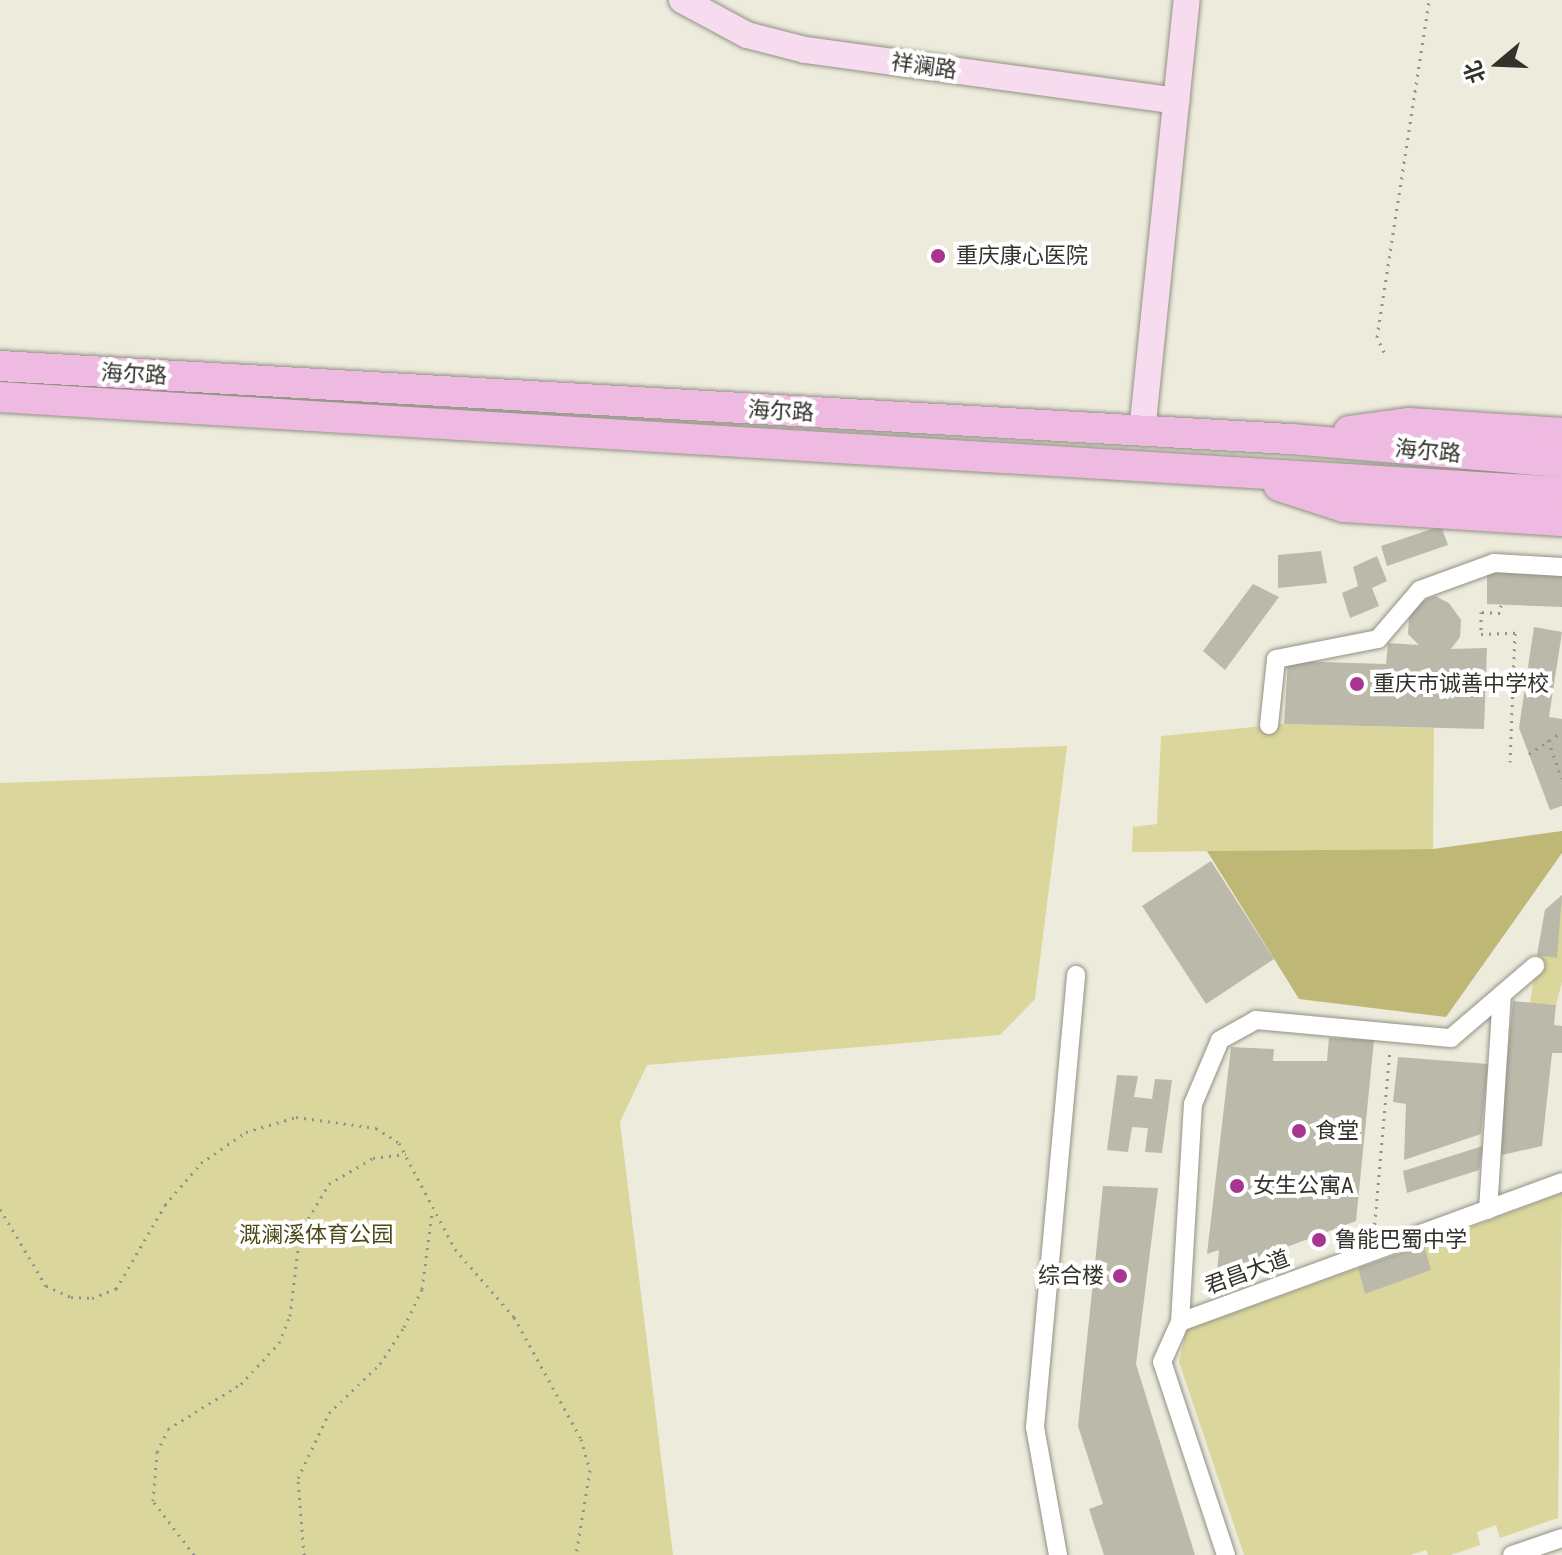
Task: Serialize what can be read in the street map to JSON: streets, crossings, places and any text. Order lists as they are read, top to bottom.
{
  "streets": {
    "main road": ["海尔路"],
    "street": ["祥澜路", "君昌大道"]
  },
  "parks": ["溉澜溪体育公园"],
  "places": [
    "重庆康心医院",
    "重庆市诚善中学校",
    "食堂",
    "女生公寓A",
    "鲁能巴蜀中学",
    "综合楼"
  ],
  "north": "left"
}
